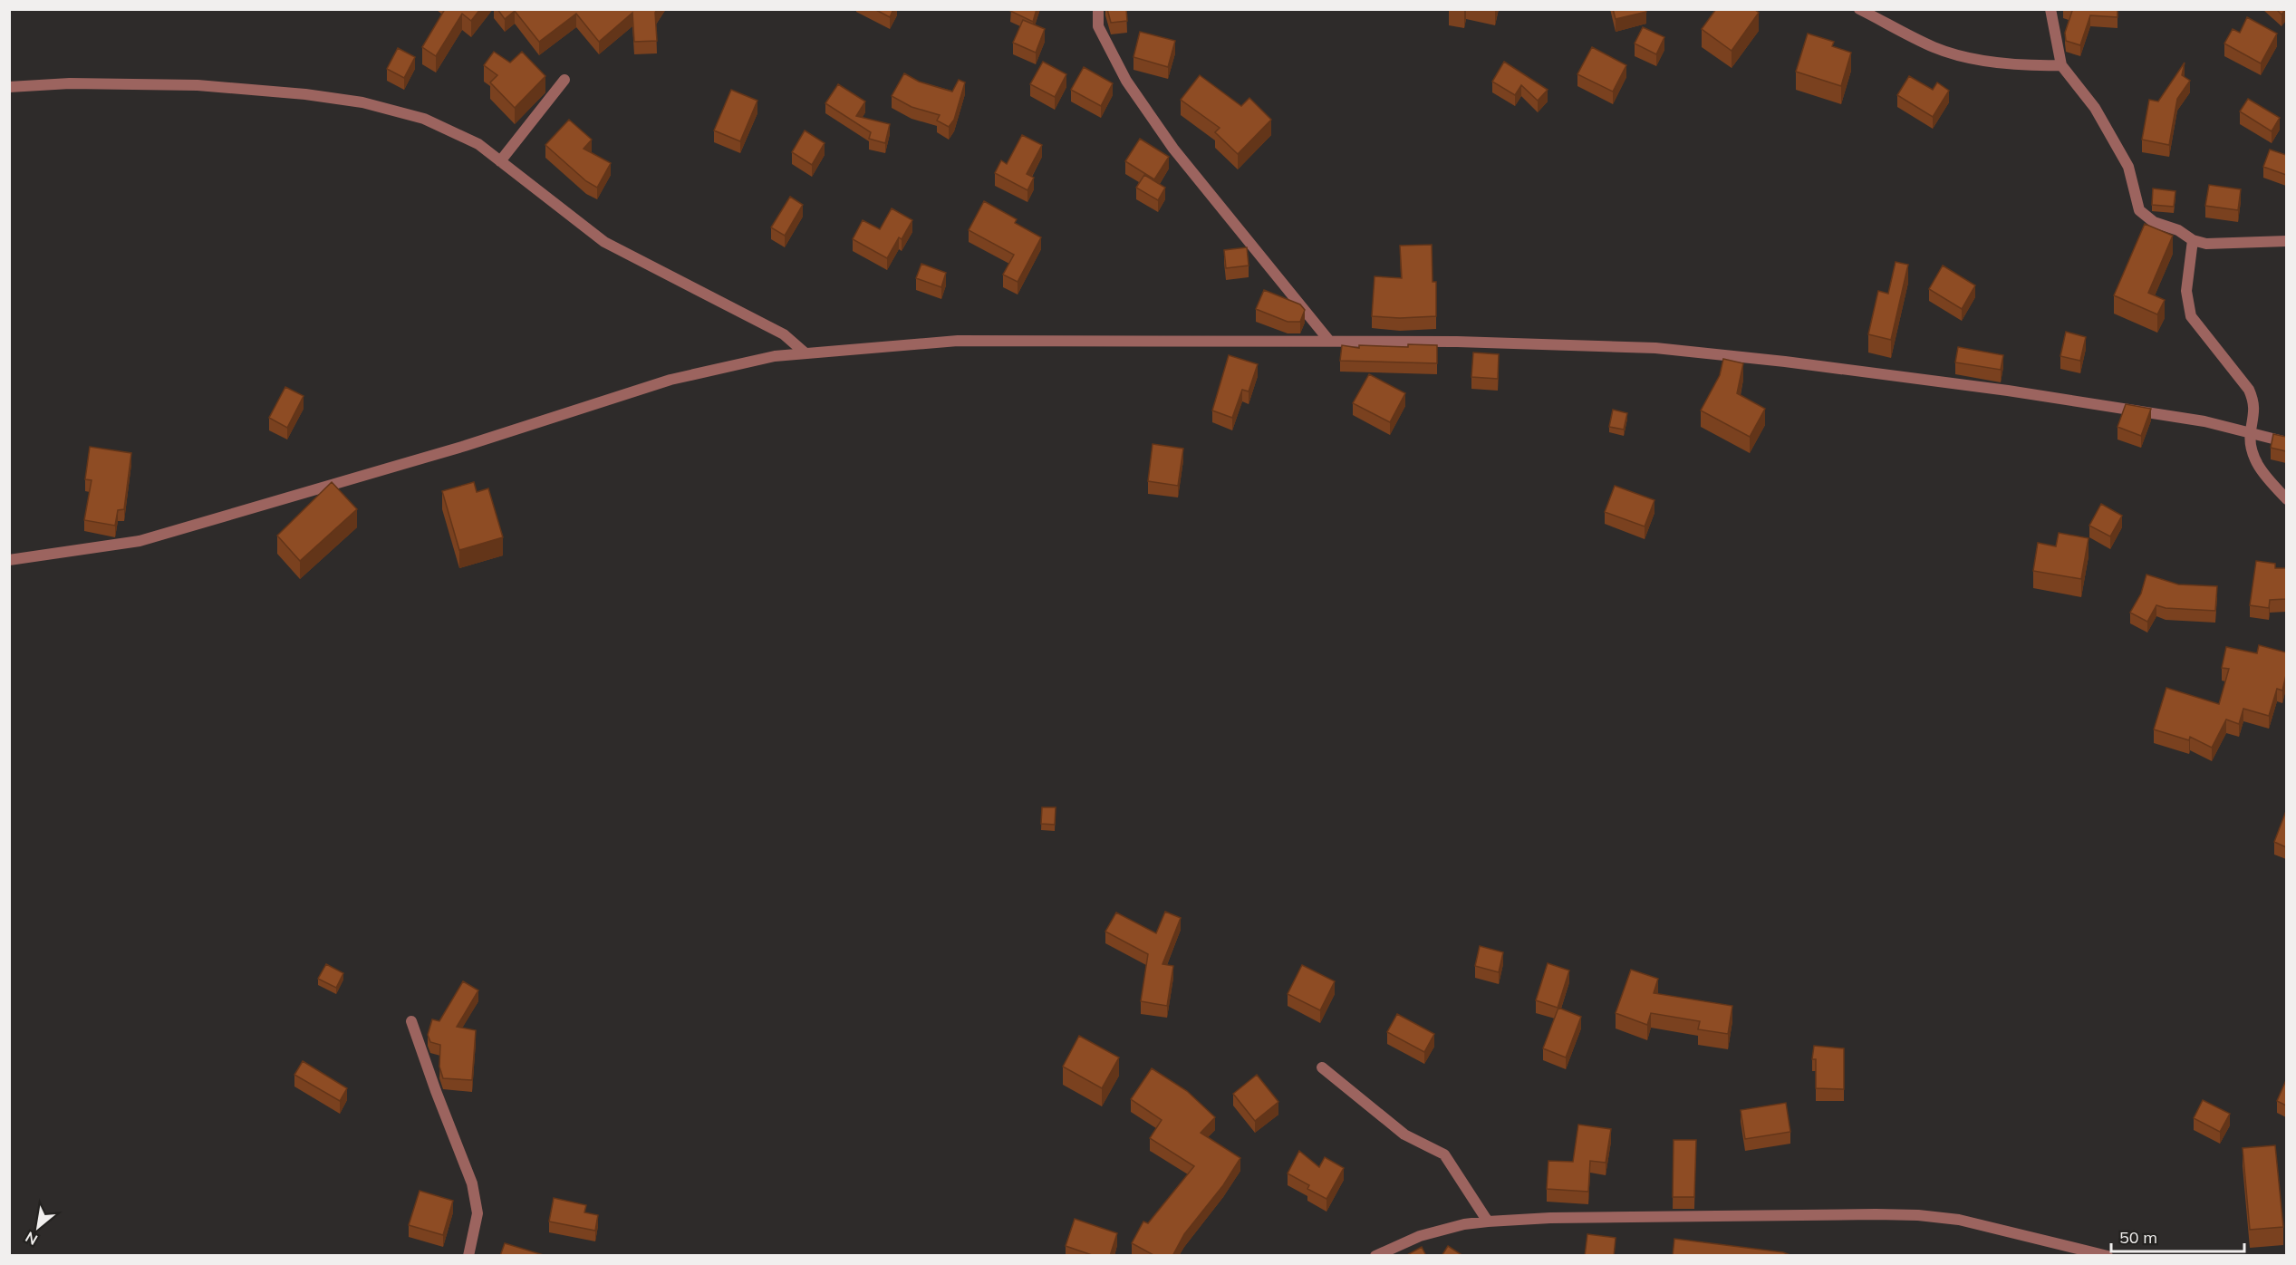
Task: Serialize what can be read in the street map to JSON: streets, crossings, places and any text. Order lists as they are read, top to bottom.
{
  "scale_bar": "50 m",
  "north": "bottom left"
}
